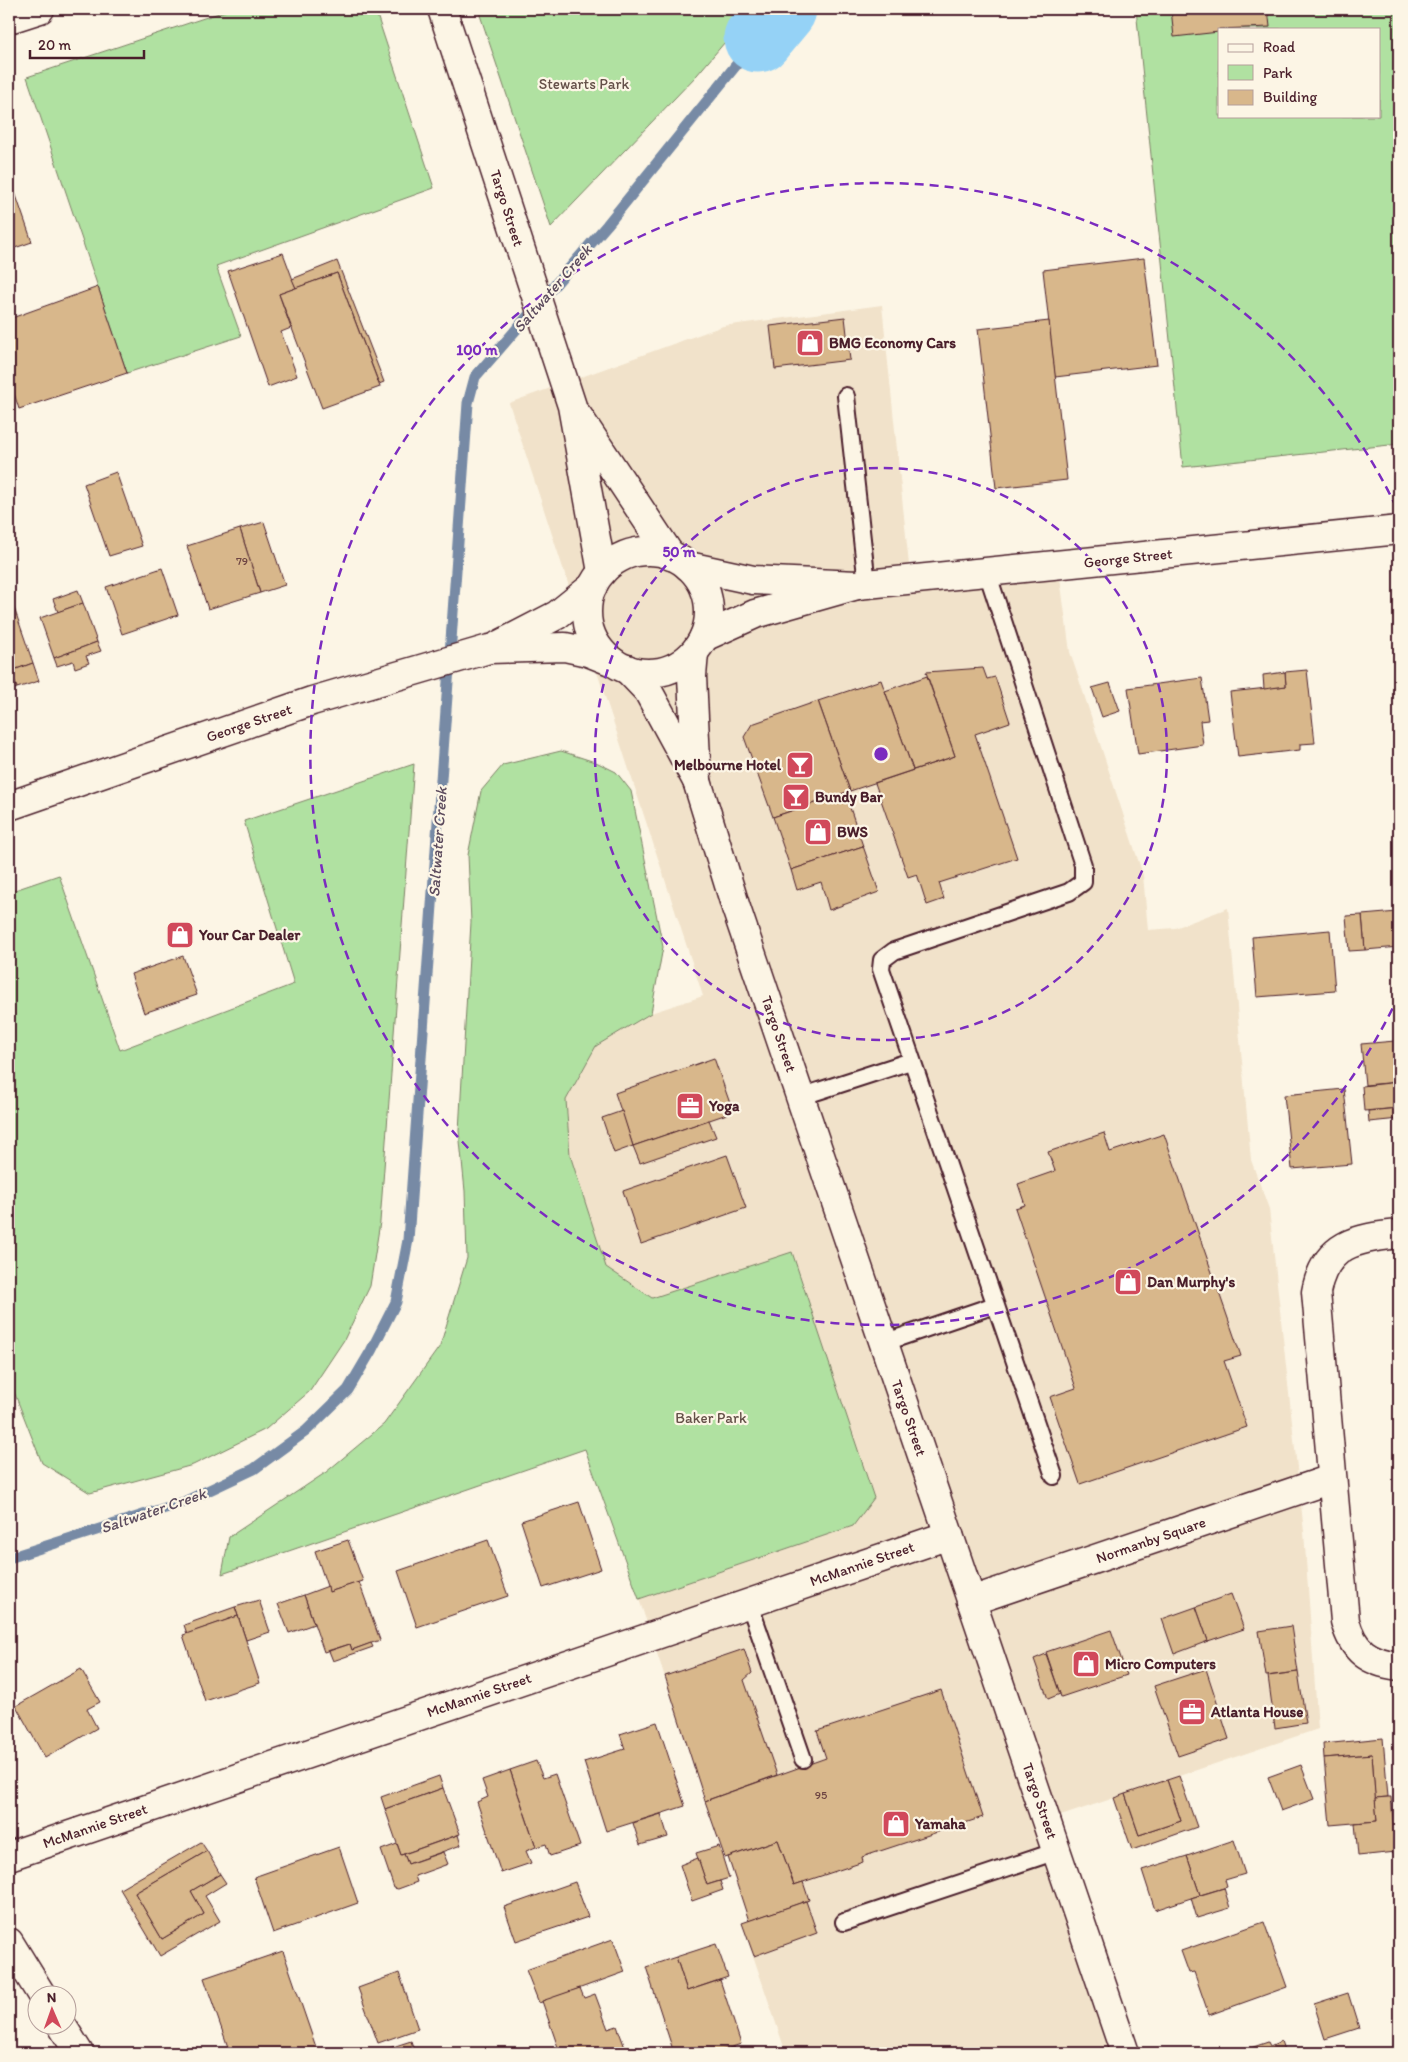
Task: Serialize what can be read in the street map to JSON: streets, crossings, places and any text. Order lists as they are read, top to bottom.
{
  "streets": {
    "street": [
      "Targo Street",
      "George Street",
      "Normanby Square",
      "McMannie Street"
    ]
  },
  "crossings": [
    ["Targo Street", "George Street"],
    ["Targo Street", "Normanby Square"],
    ["Targo Street", "McMannie Street"]
  ],
  "water": ["Saltwater Creek"],
  "parks": ["Stewarts Park", "Baker Park"],
  "places": {
    "shop": [
      "BMG Economy Cars",
      "BWS",
      "Your Car Dealer",
      "Dan Murphy's",
      "Micro Computers",
      "Yamaha"
    ],
    "bar": ["Melbourne Hotel", "Bundy Bar"],
    "office": ["Yoga", "Atlanta House"]
  },
  "house_numbers": ["79", "95"],
  "legend": ["Road", "Park", "Building"],
  "scale_bar": "20 m",
  "north": "top",
  "rings": ["100 m", "50 m"]
}
